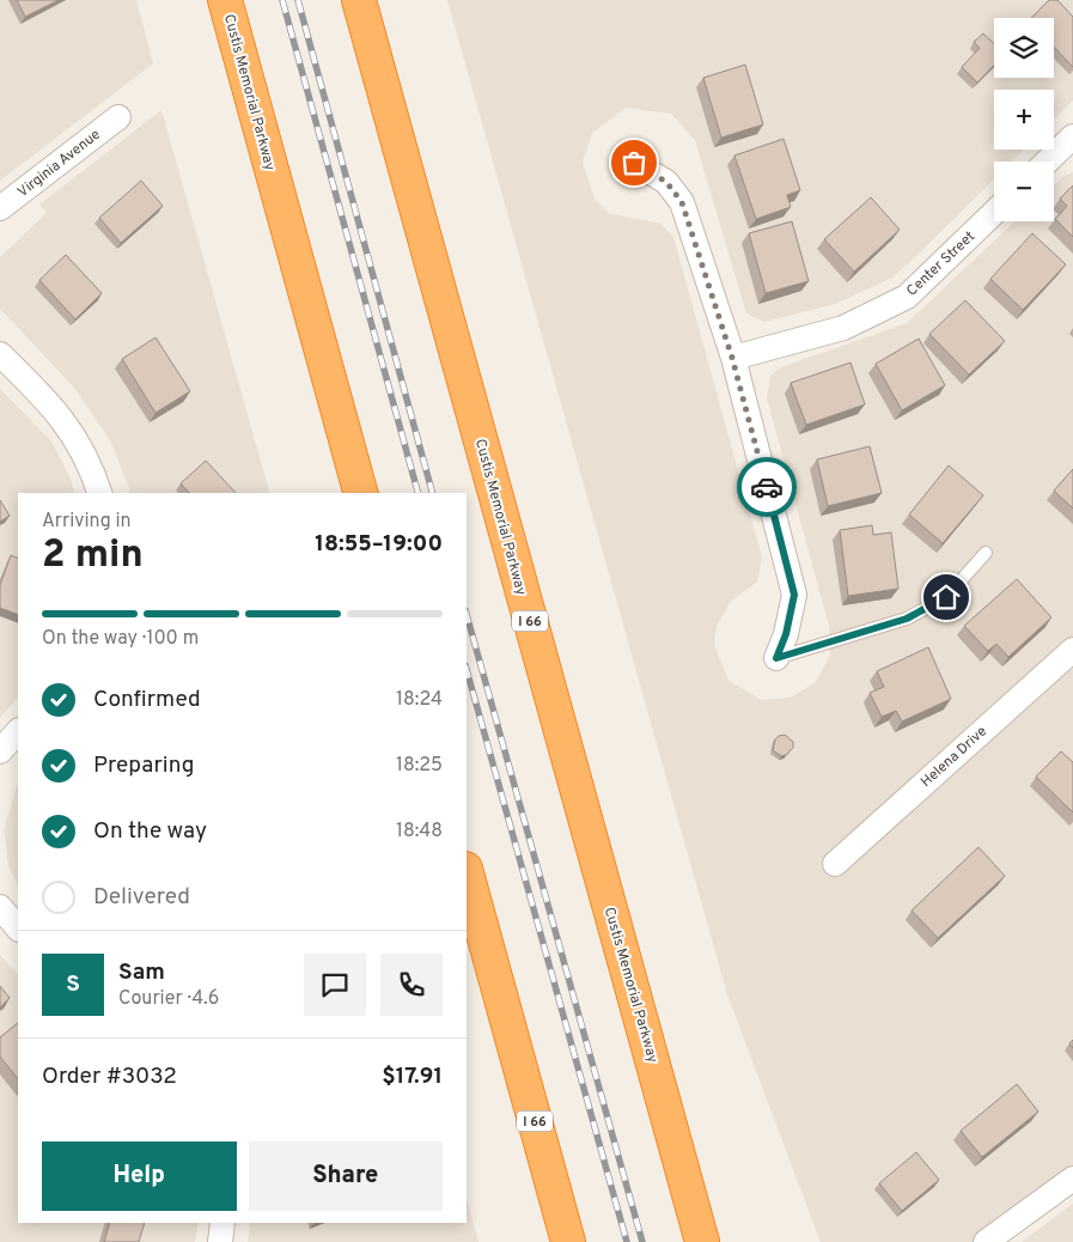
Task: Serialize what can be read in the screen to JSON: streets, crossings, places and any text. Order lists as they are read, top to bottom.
{
  "streets": {
    "highway": ["Custis Memorial Parkway", "I 66"],
    "street": ["Virginia Avenue", "Center Street", "Helena Drive"]
  },
  "page": {
    "map_buttons": ["+", "−"],
    "heading": ["2 min", "Arriving in", "18:55–19:00"],
    "panel": [
      "Sam",
      "Courier · 4.6",
      "Order #3032",
      "$17.91"
    ],
    "bar": "On the way · 100 m",
    "list": [
      ["Confirmed", "18:24"],
      ["Preparing", "18:25"],
      ["On the way", "18:48"],
      "Delivered"
    ],
    "round": "S",
    "buttons": ["Help", "Share"]
  }
}
